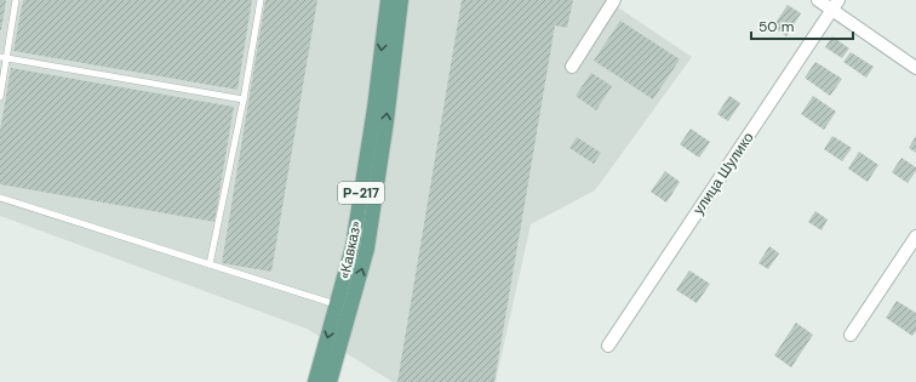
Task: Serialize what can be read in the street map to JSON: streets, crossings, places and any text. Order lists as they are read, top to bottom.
{
  "streets": {
    "main road": ["Р-217", "«Кавказ»"],
    "street": ["улица Шулико"]
  },
  "scale_bar": "50 m"
}
